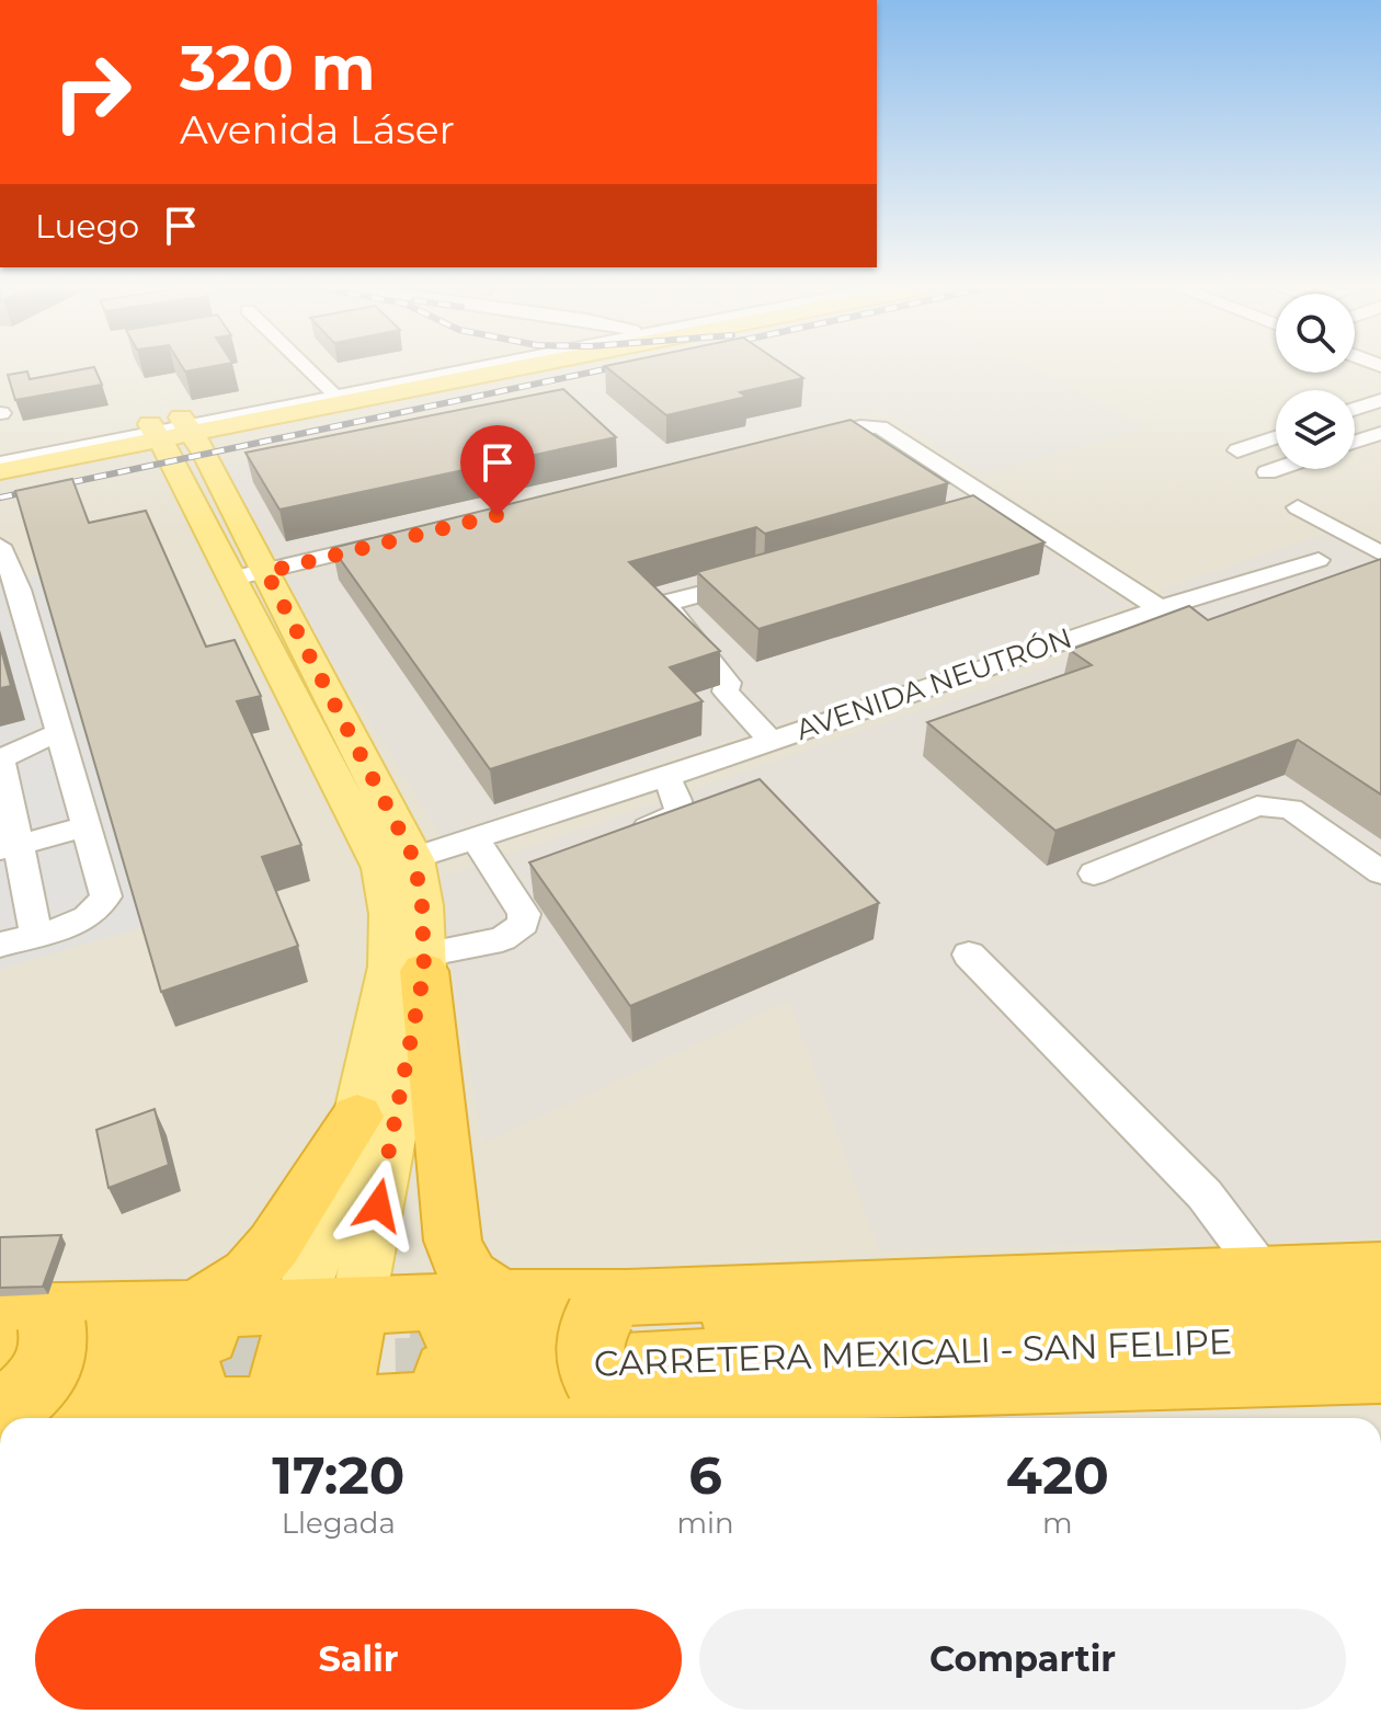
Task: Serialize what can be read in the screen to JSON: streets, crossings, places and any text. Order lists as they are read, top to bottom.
{
  "streets": {
    "highway": ["CARRETERA MEXICALI - SAN FELIPE"],
    "lane": ["AVENIDA NEUTRÓN"]
  },
  "page": {
    "turn": ["320 m", "Avenida Láser"],
    "then": "Luego",
    "eta": [
      "17:20",
      "Llegada",
      "6",
      "min",
      "420",
      "m"
    ],
    "buttons": ["Salir", "Compartir"]
  }
}
